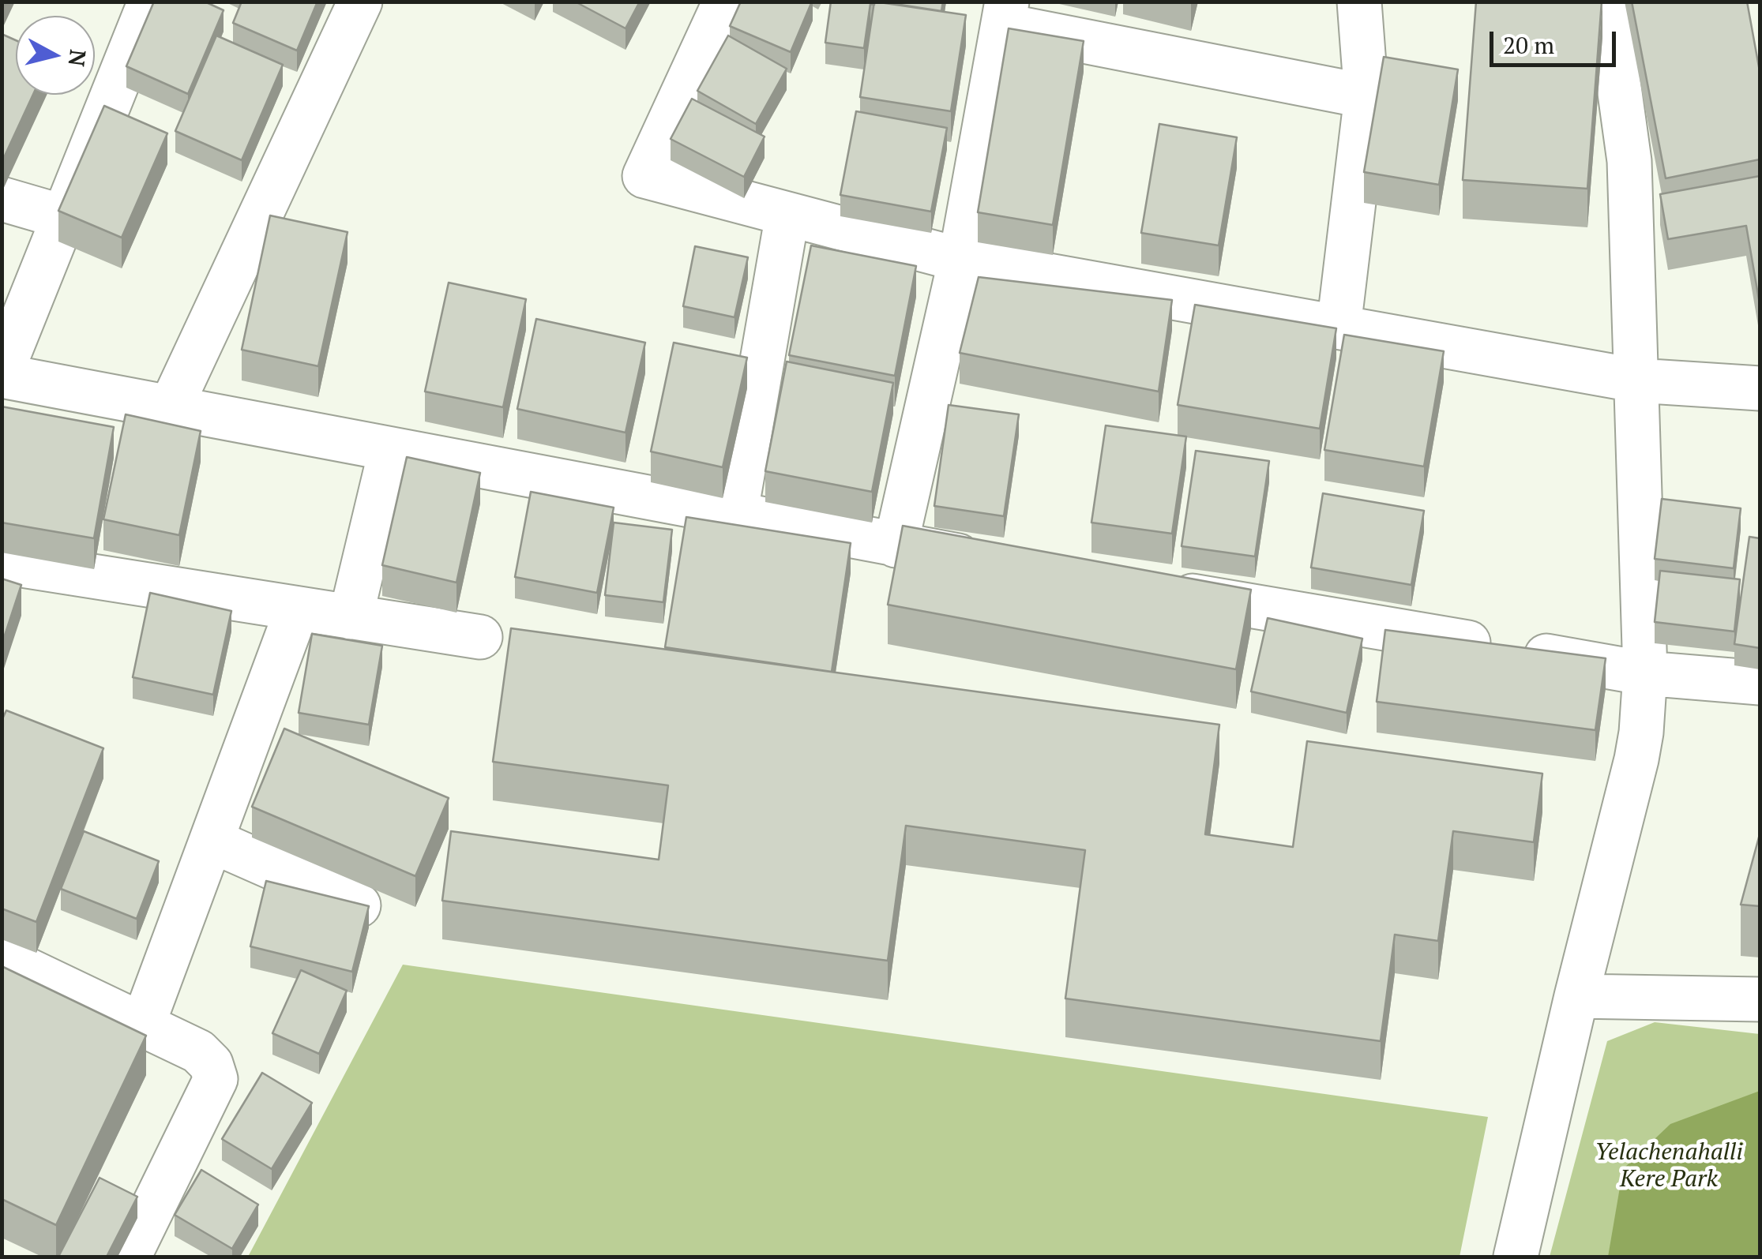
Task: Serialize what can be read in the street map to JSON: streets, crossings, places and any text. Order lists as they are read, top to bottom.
{
  "parks": ["Yelachenahalli Kere Park"],
  "scale_bar": "20 m",
  "north": "right"
}
